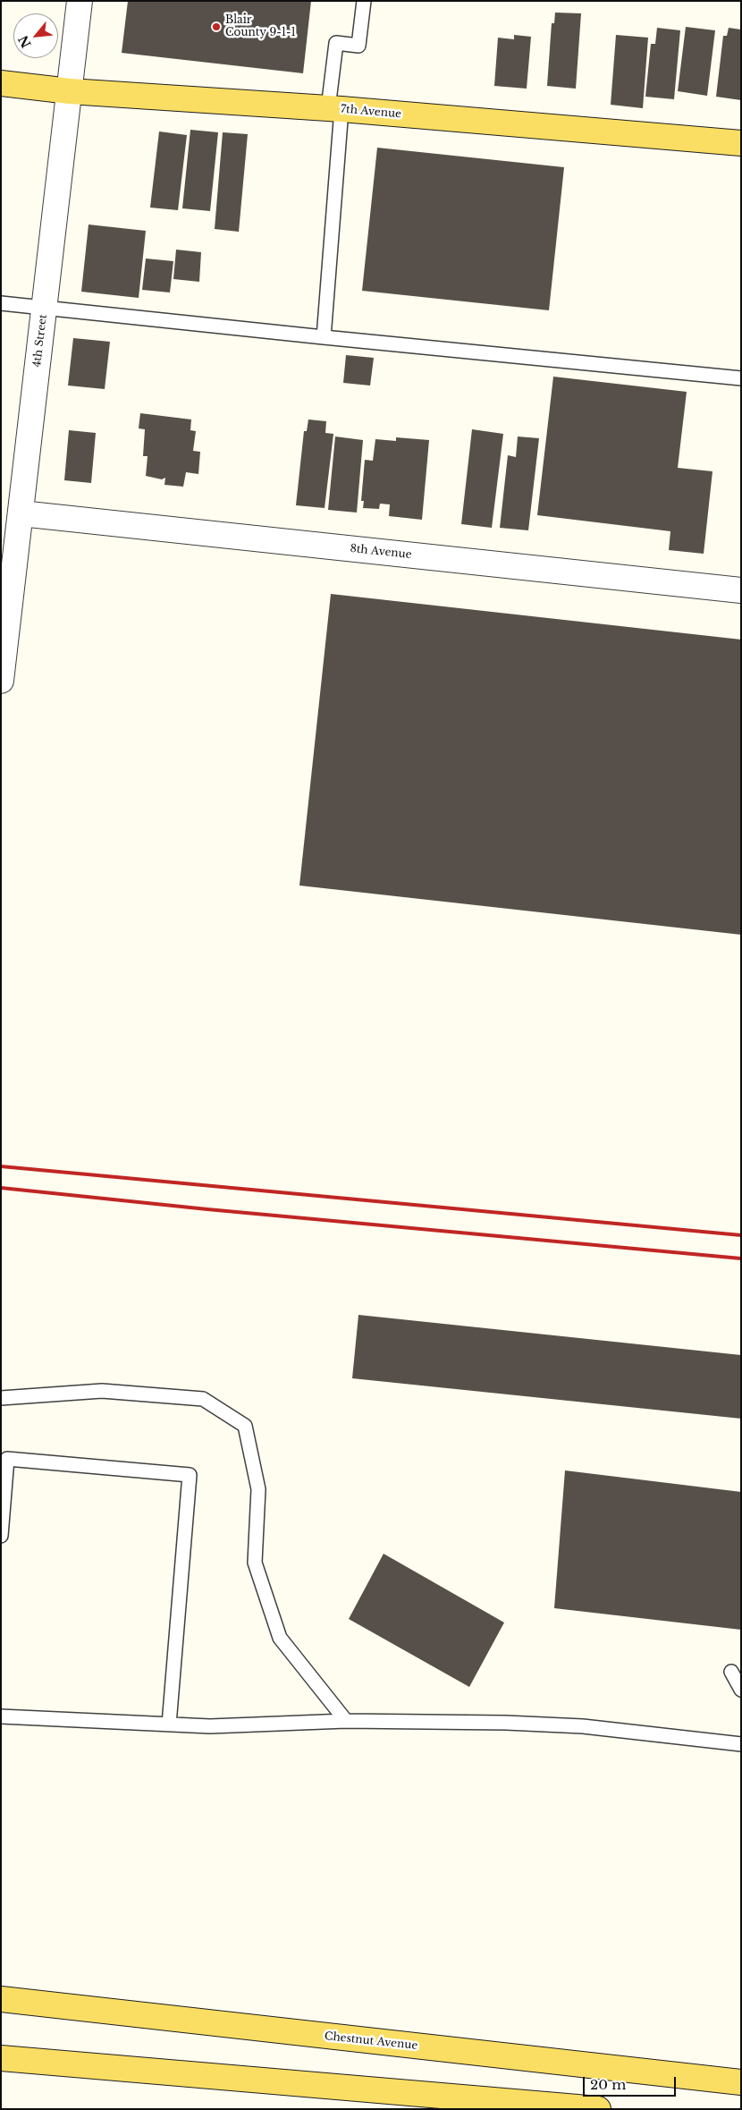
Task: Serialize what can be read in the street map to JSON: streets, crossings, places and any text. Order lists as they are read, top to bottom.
{
  "streets": {
    "main road": ["7th Avenue", "Chestnut Avenue"],
    "street": ["4th Street", "8th Avenue"]
  },
  "crossings": [
    ["7th Avenue", "4th Street"],
    ["4th Street", "8th Avenue"]
  ],
  "places": ["Blair County 9-1-1"],
  "scale_bar": "20 m",
  "north": "bottom left"
}
